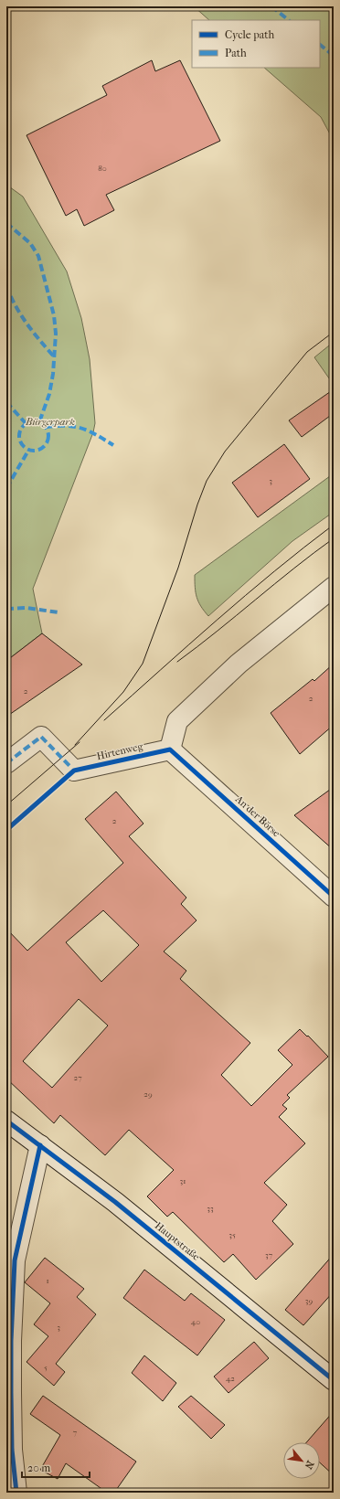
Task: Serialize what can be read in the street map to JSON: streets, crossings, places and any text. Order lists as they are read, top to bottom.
{
  "streets": {
    "street": ["Hirtenweg", "An der Börse", "Hauptstraße"]
  },
  "crossings": [
    ["Hirtenweg", "An der Börse"]
  ],
  "parks": ["Bürgerpark"],
  "house_numbers": [
    "80",
    "3",
    "2",
    "2",
    "2",
    "27",
    "29",
    "31",
    "33",
    "35",
    "37",
    "1",
    "39",
    "40",
    "3",
    "5",
    "42",
    "7"
  ],
  "legend": ["Cycle path", "Path"],
  "scale_bar": "20 m",
  "north": "bottom right"
}
